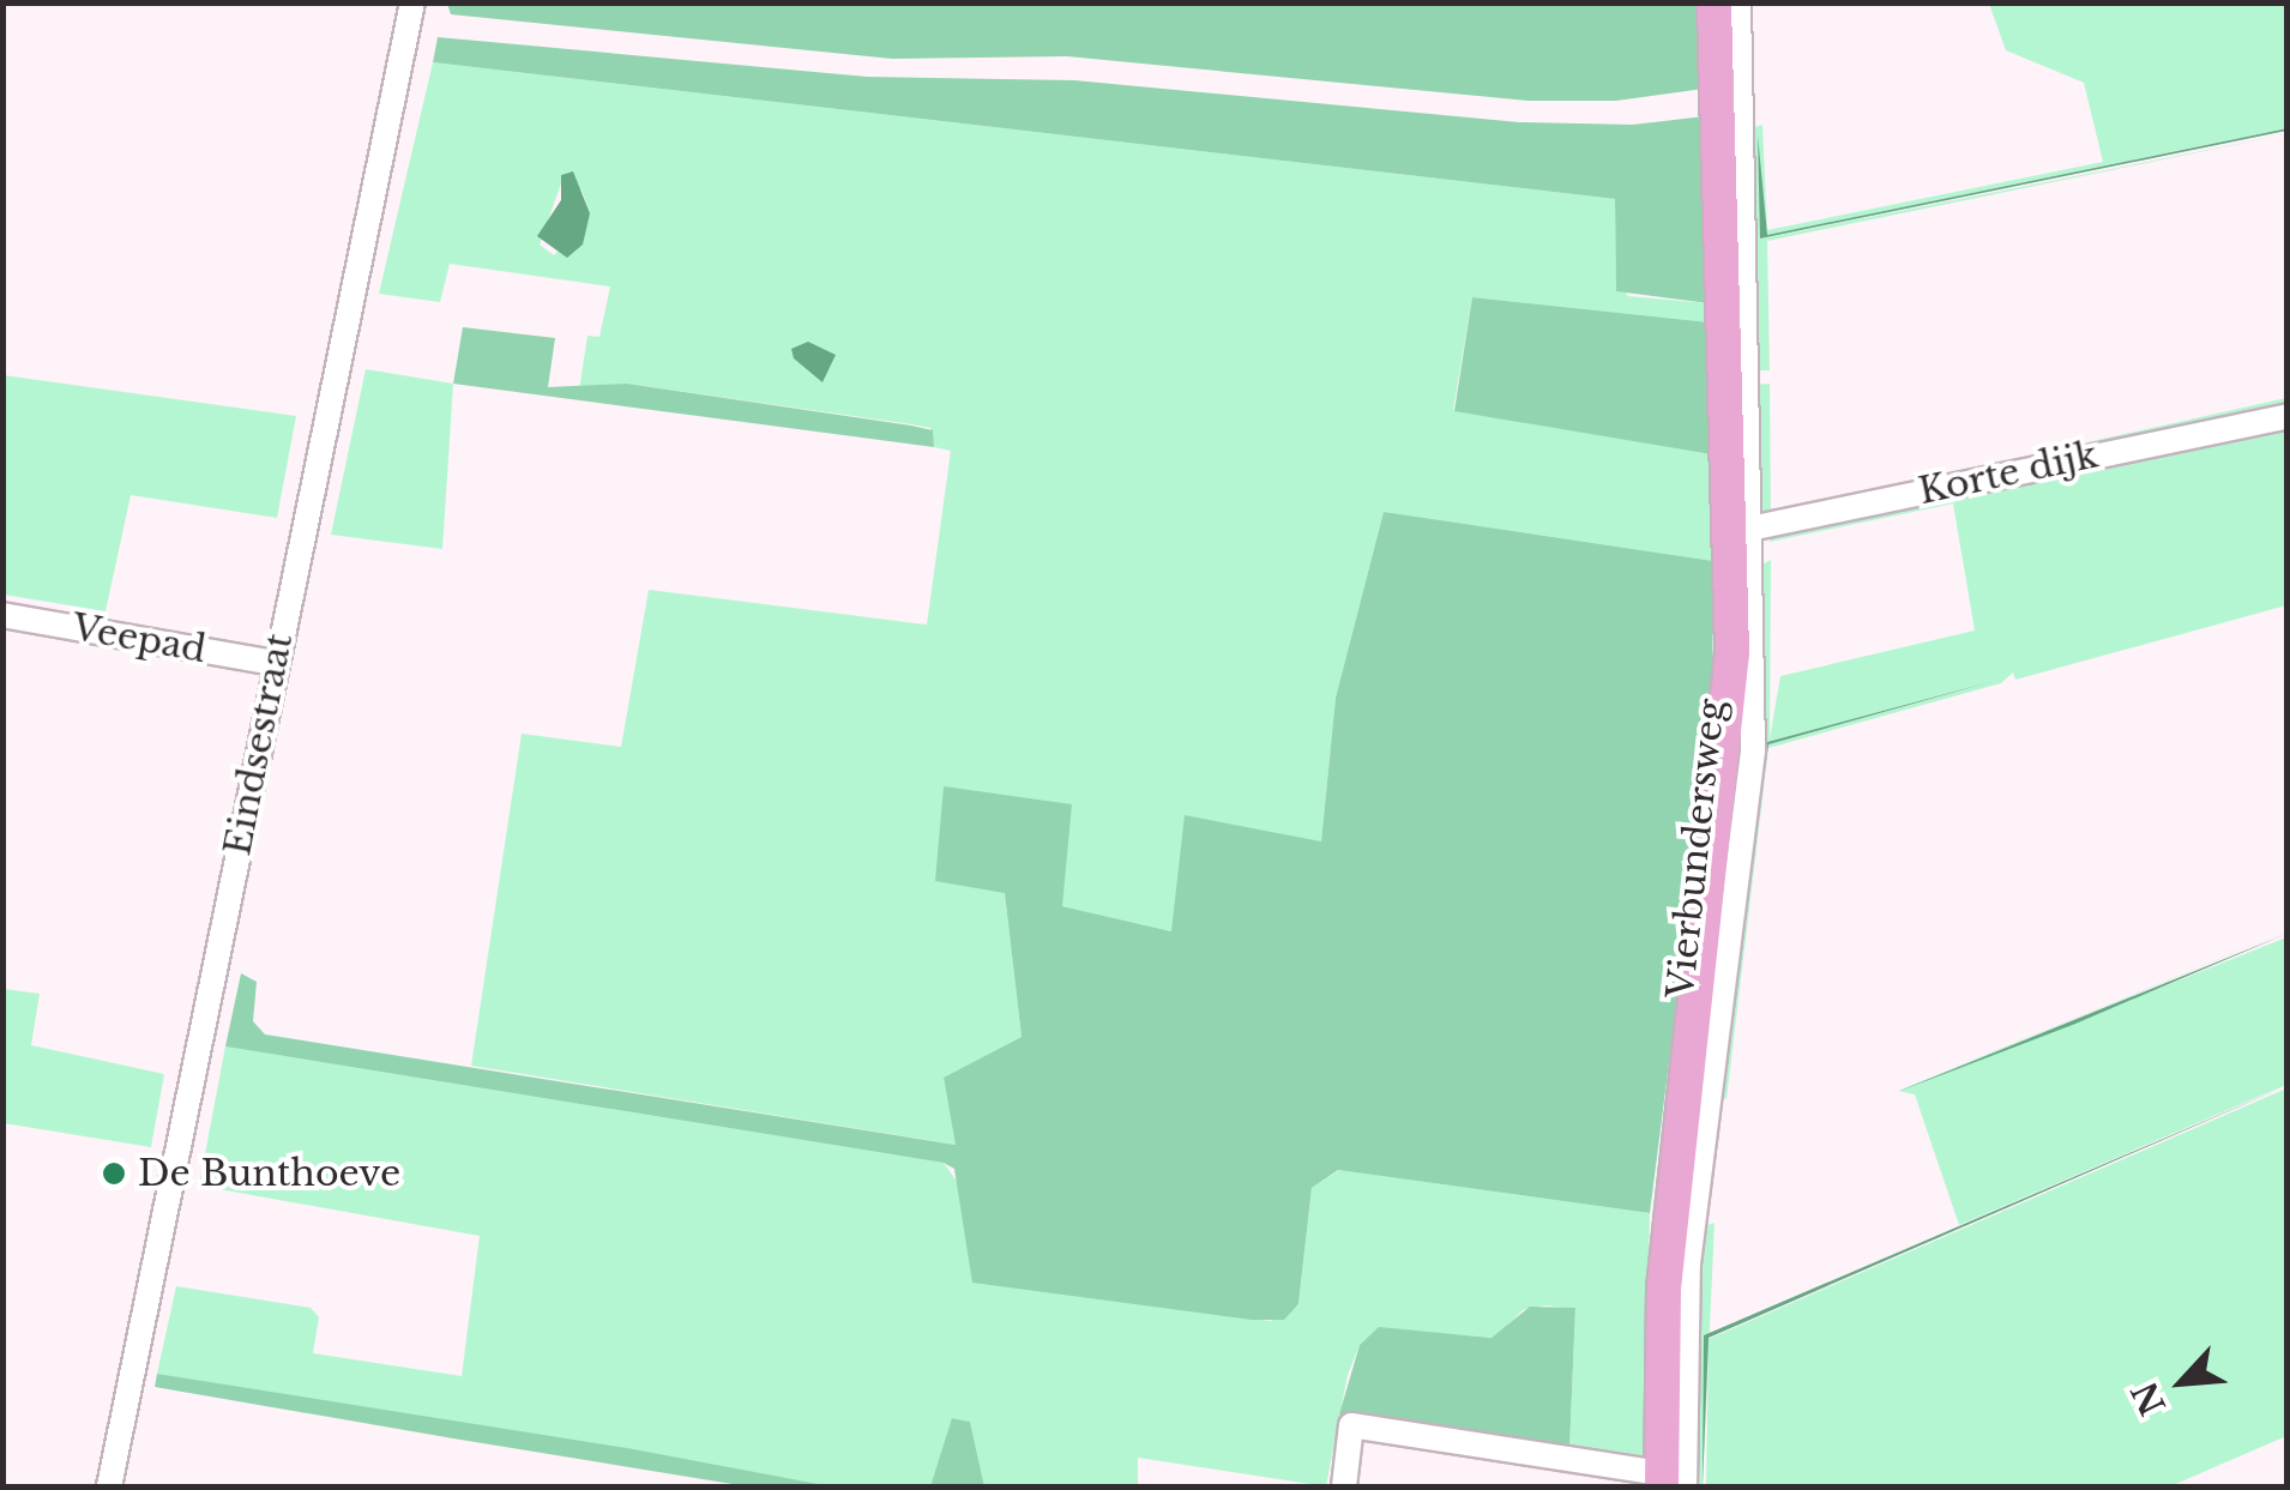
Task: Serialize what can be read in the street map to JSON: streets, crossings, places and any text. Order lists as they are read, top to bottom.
{
  "streets": {
    "main road": ["Vierbundersweg"],
    "street": ["Korte dijk", "Veepad", "Eindsestraat"]
  },
  "crossings": [
    ["Korte dijk", "Vierbundersweg"],
    ["Veepad", "Eindsestraat"]
  ],
  "places": ["De Bunthoeve"],
  "north": "bottom left"
}
